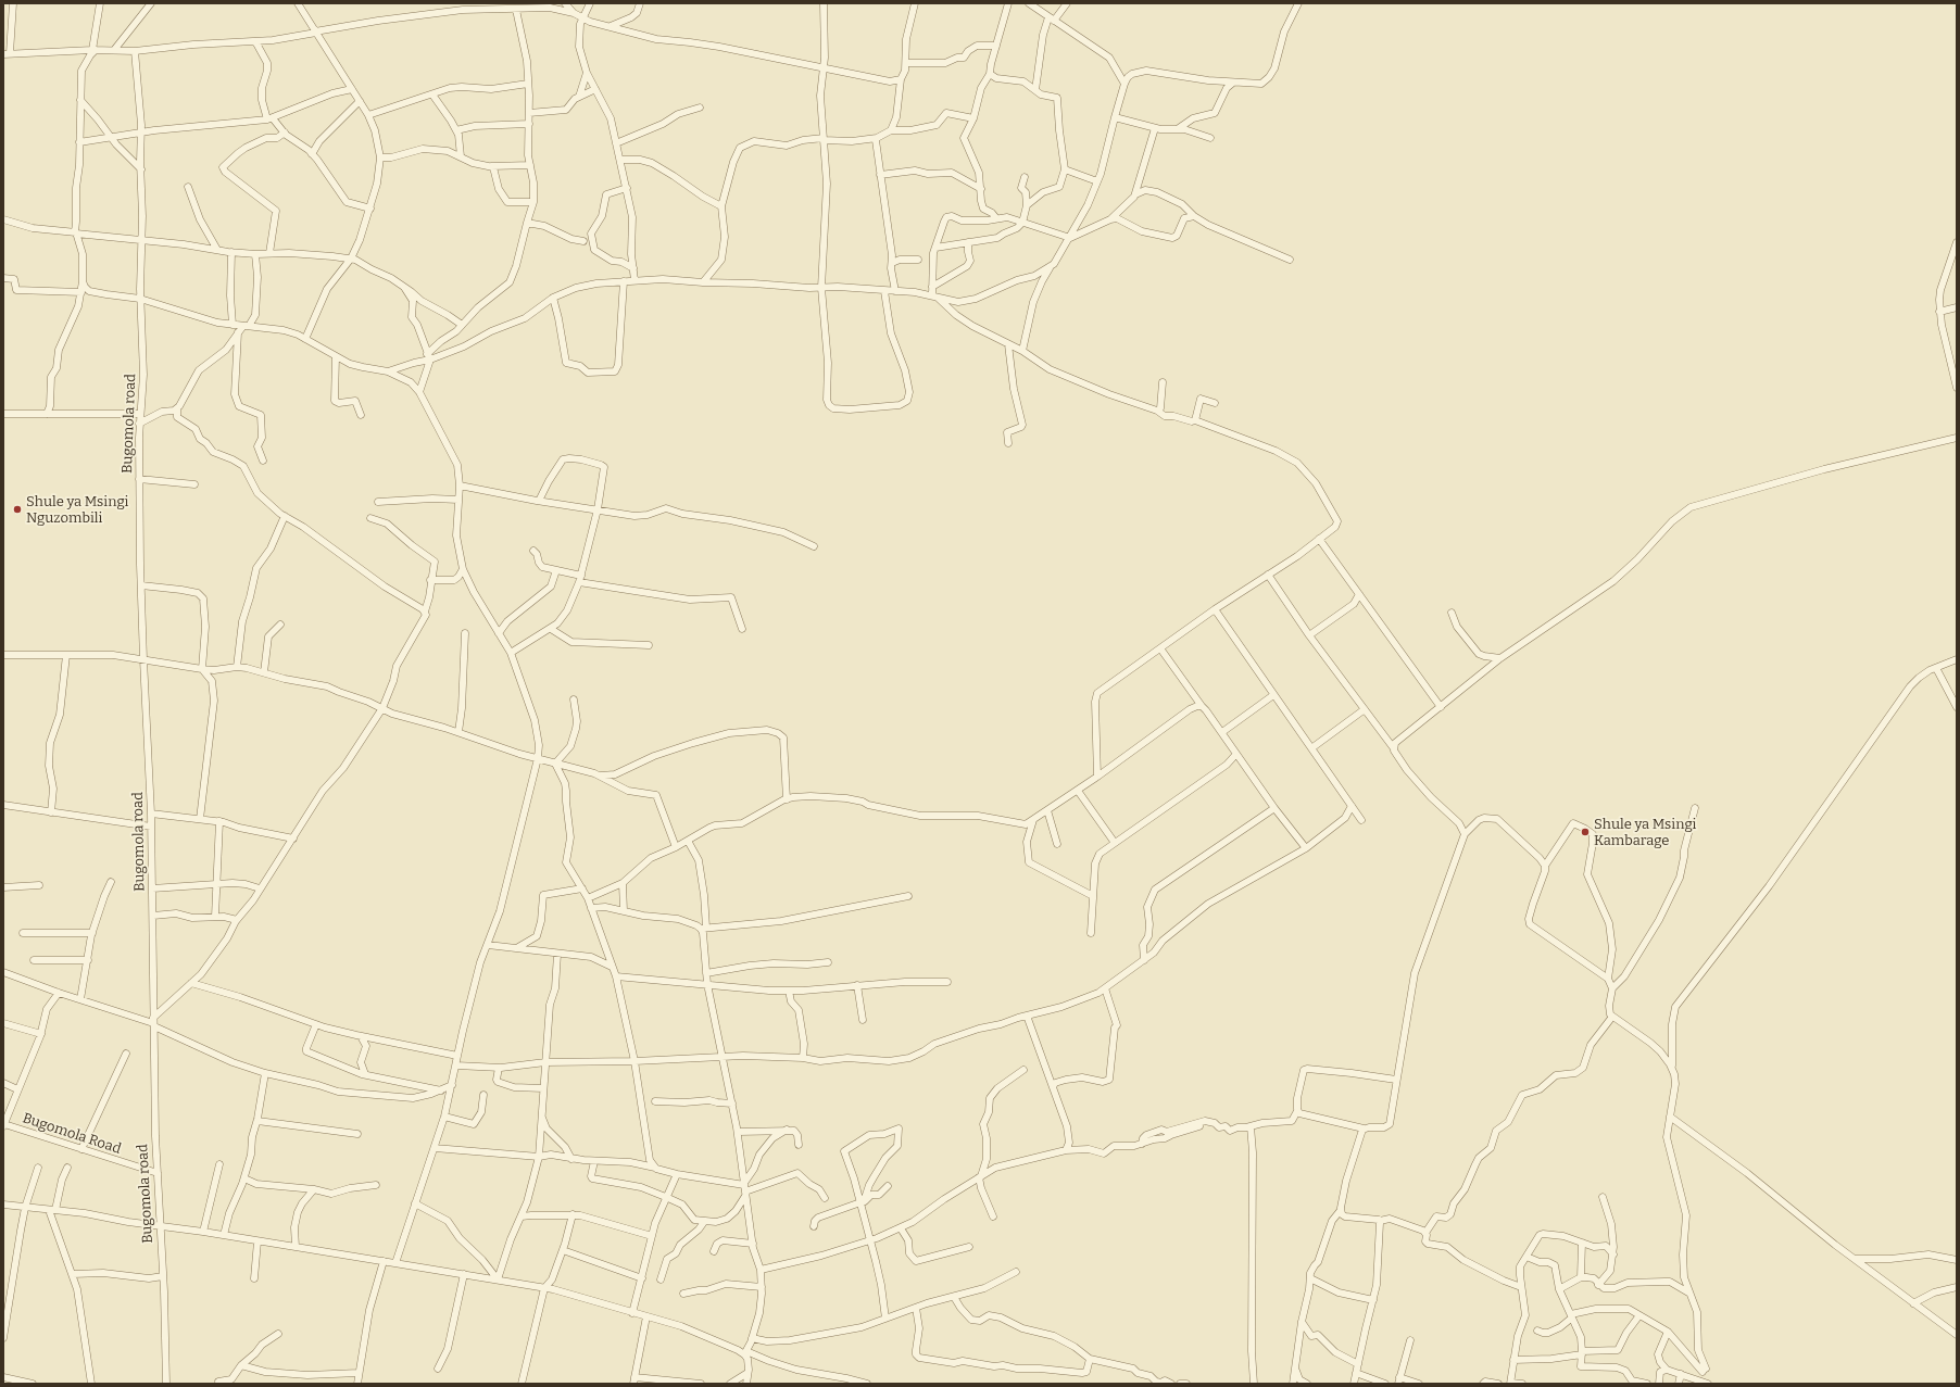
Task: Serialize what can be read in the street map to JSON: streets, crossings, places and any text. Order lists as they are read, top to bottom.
{
  "streets": {
    "street": ["Bugomola road", "Bugomola Road"]
  },
  "crossings": [
    ["Bugomola road", "Bugomola Road"]
  ],
  "places": ["Shule ya Msingi Nguzombili", "Shule ya Msingi Kambarage"]
}
